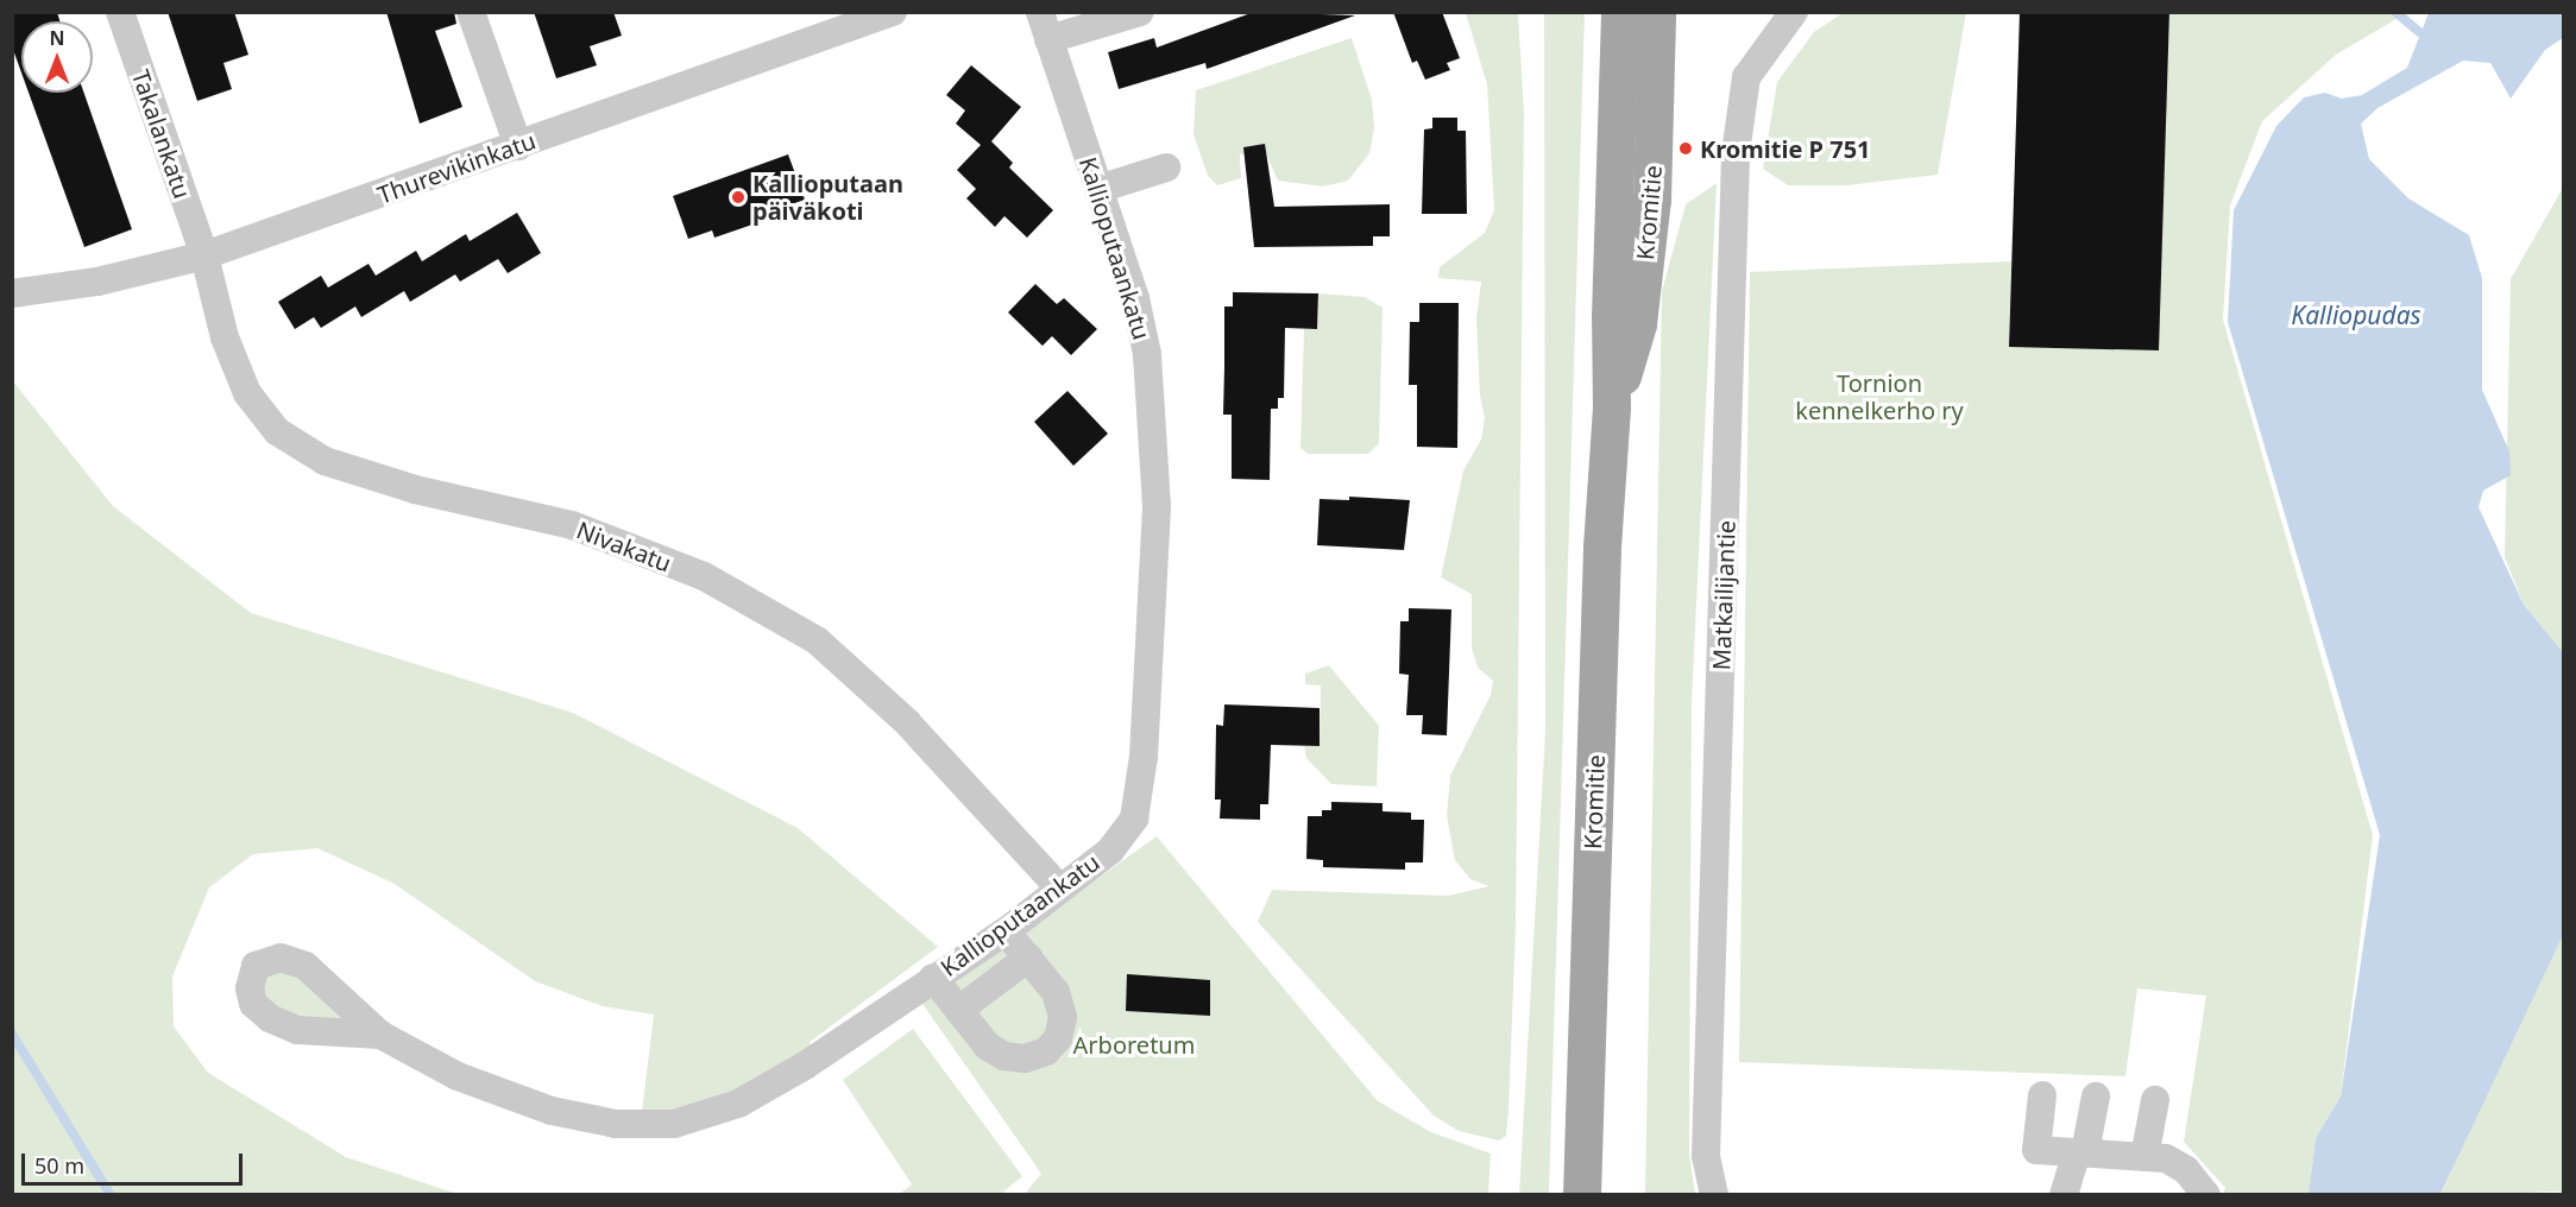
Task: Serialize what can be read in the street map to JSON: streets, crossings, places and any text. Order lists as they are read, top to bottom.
{
  "streets": {
    "main road": ["Kromitie"],
    "street": [
      "Takalankatu",
      "Thurevikinkatu",
      "Kallioputaankatu",
      "Nivakatu",
      "Matkailijantie"
    ]
  },
  "crossings": [
    ["Takalankatu", "Thurevikinkatu"],
    ["Takalankatu", "Nivakatu"],
    ["Thurevikinkatu", "Nivakatu"],
    ["Kallioputaankatu", "Nivakatu"]
  ],
  "water": ["Kalliopudas"],
  "parks": ["Tornion kennelkerho ry", "Arboretum"],
  "places": ["Kromitie P 751", "Kallioputaan päiväkoti"],
  "scale_bar": "50 m",
  "north": "top"
}
